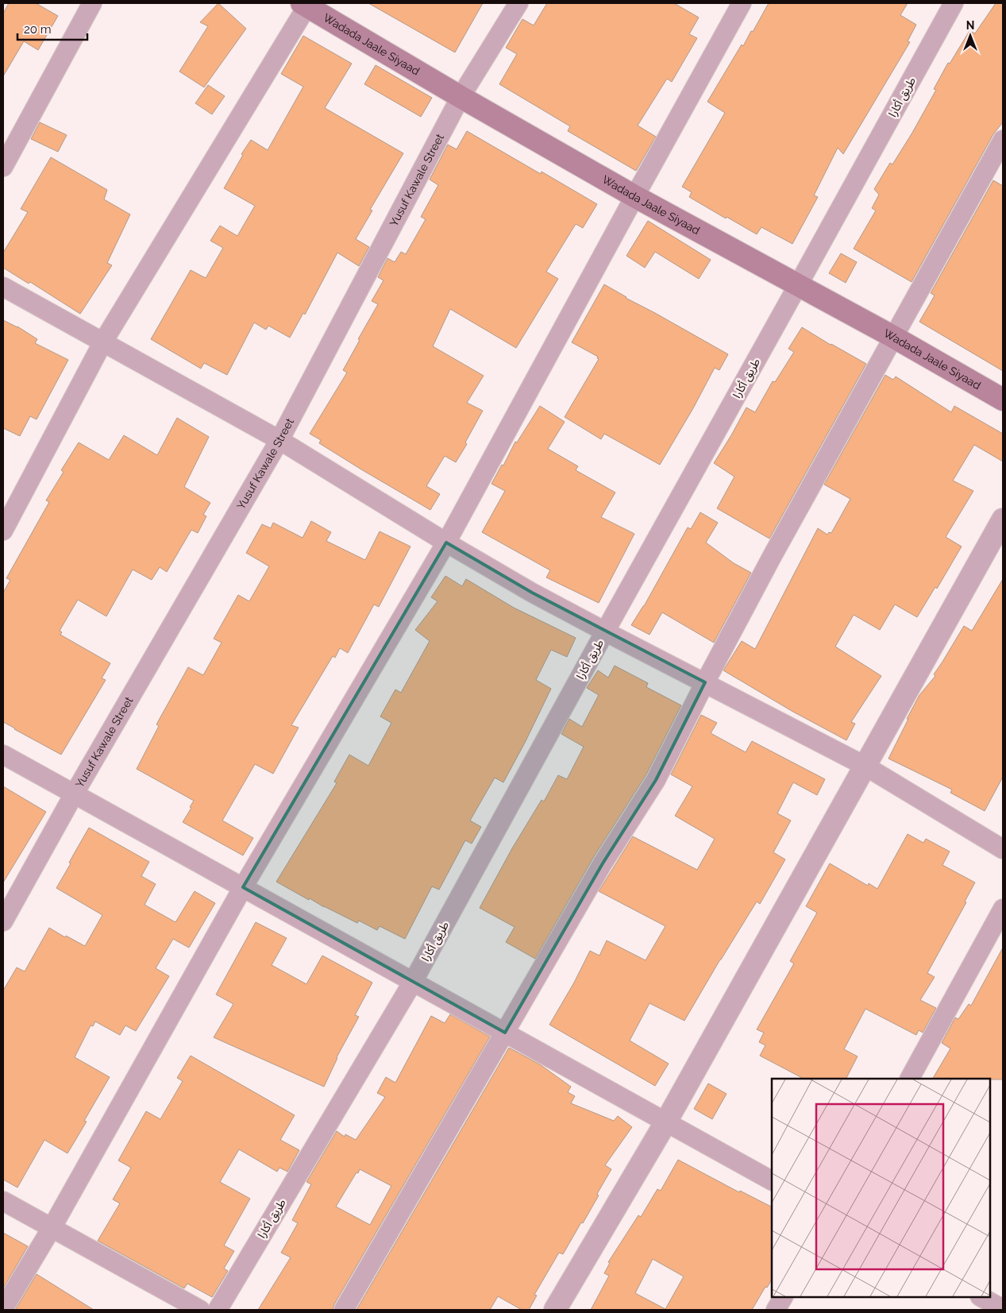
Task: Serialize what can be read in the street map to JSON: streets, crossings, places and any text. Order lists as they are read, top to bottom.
{
  "streets": {
    "main road": ["Wadada Jaale Siyaad"],
    "street": ["طريق أكارا", "Yusuf Kawale Street"]
  },
  "crossings": [
    ["Wadada Jaale Siyaad", "طريق أكارا"],
    ["Wadada Jaale Siyaad", "Yusuf Kawale Street"]
  ],
  "scale_bar": "20 m",
  "north": "top"
}
